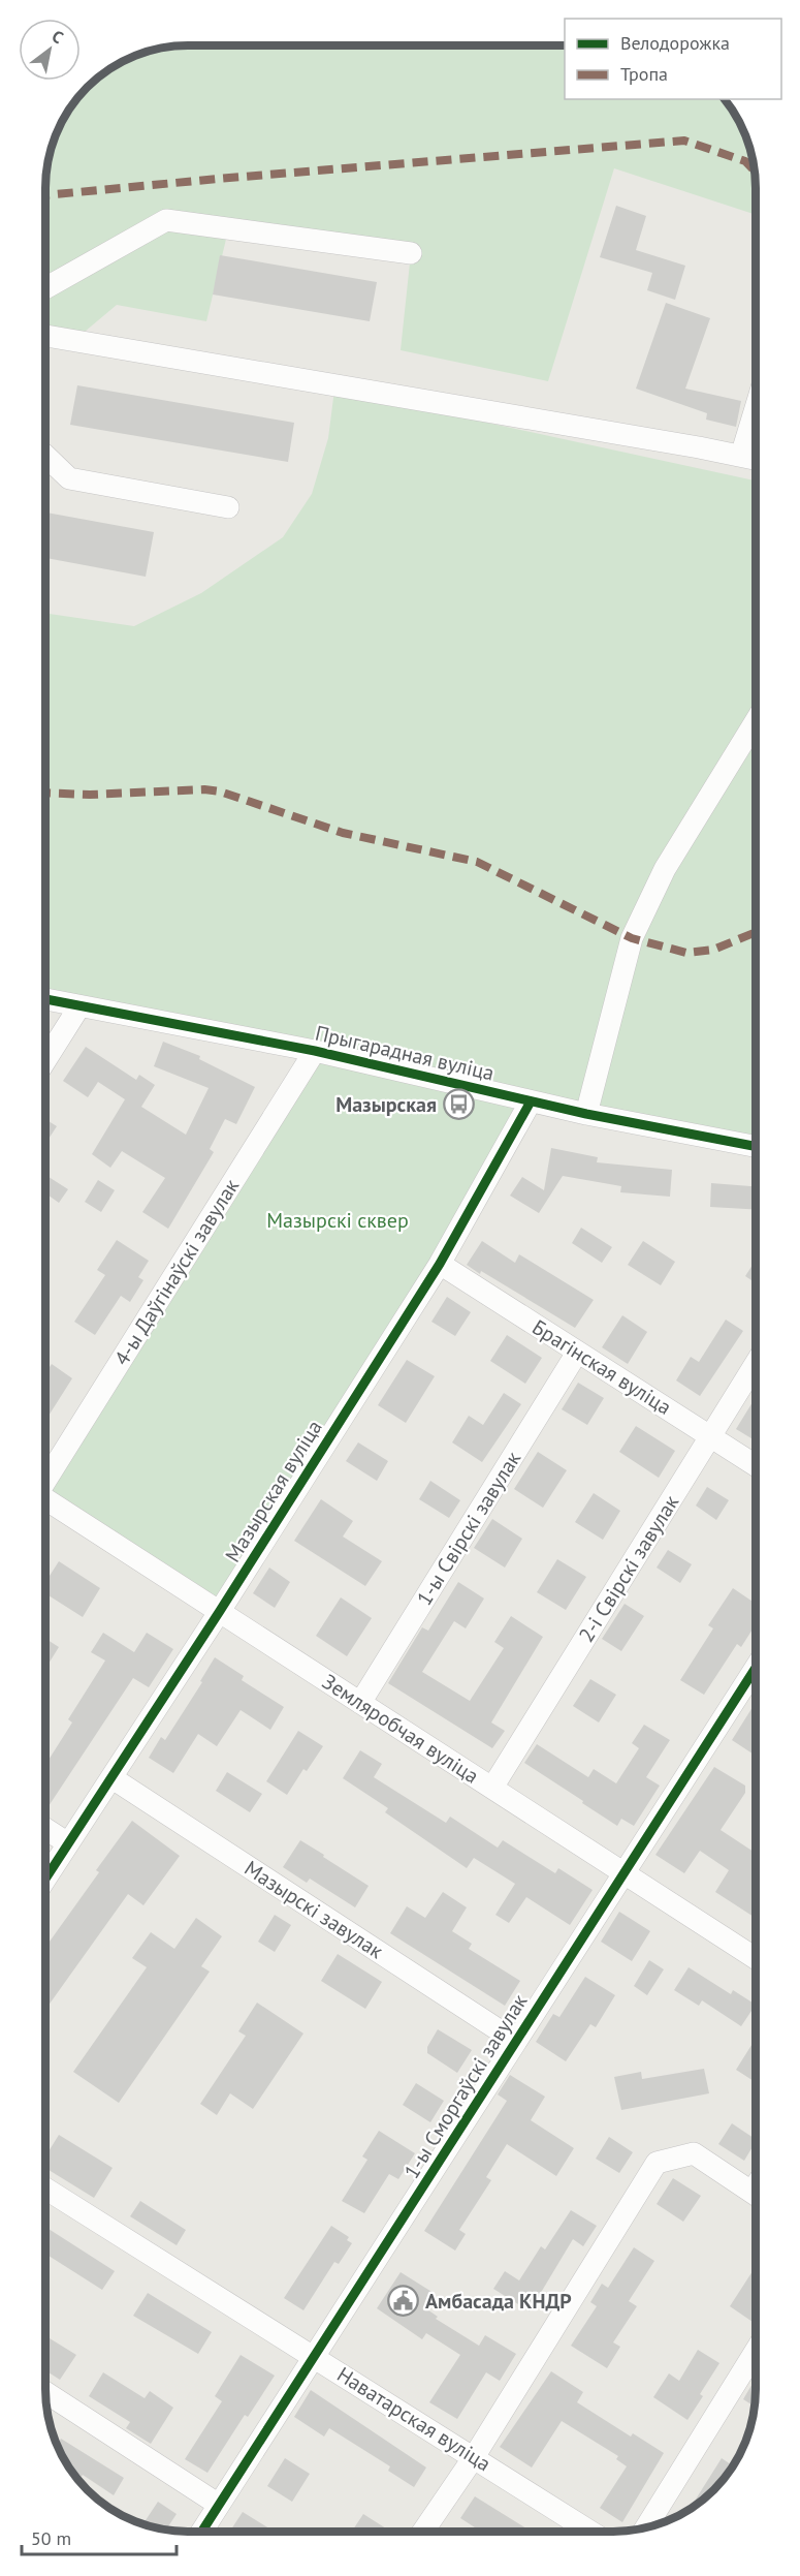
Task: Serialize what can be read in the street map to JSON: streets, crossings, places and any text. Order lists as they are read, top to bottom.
{
  "streets": {
    "street": [
      "Прыгарадная вуліца",
      "4-ы Даўгінаўскі завулак",
      "Брагінская вуліца",
      "Мазырская вуліца",
      "1-ы Свірскі завулак",
      "2-і Свірскі завулак",
      "Земляробчая вуліца",
      "Мазырскі завулак",
      "1-ы Сморгаўскі завулак",
      "Наватарская вуліца"
    ]
  },
  "crossings": [
    ["Прыгарадная вуліца", "4-ы Даўгінаўскі завулак"],
    ["Прыгарадная вуліца", "Мазырская вуліца"],
    ["Брагінская вуліца", "Мазырская вуліца"],
    ["Брагінская вуліца", "1-ы Свірскі завулак"],
    ["Брагінская вуліца", "2-і Свірскі завулак"],
    ["Мазырская вуліца", "Земляробчая вуліца"],
    ["Мазырская вуліца", "Мазырскі завулак"],
    ["1-ы Свірскі завулак", "Земляробчая вуліца"],
    ["2-і Свірскі завулак", "Земляробчая вуліца"],
    ["Земляробчая вуліца", "1-ы Сморгаўскі завулак"],
    ["Мазырскі завулак", "1-ы Сморгаўскі завулак"],
    ["1-ы Сморгаўскі завулак", "Наватарская вуліца"]
  ],
  "parks": ["Мазырскі сквер"],
  "places": {
    "bus stop": ["Мазырская"],
    "public building": ["Амбасада КНДР"]
  },
  "legend": ["Велодорожка", "Тропа"],
  "scale_bar": "50 m",
  "north": "top right"
}
